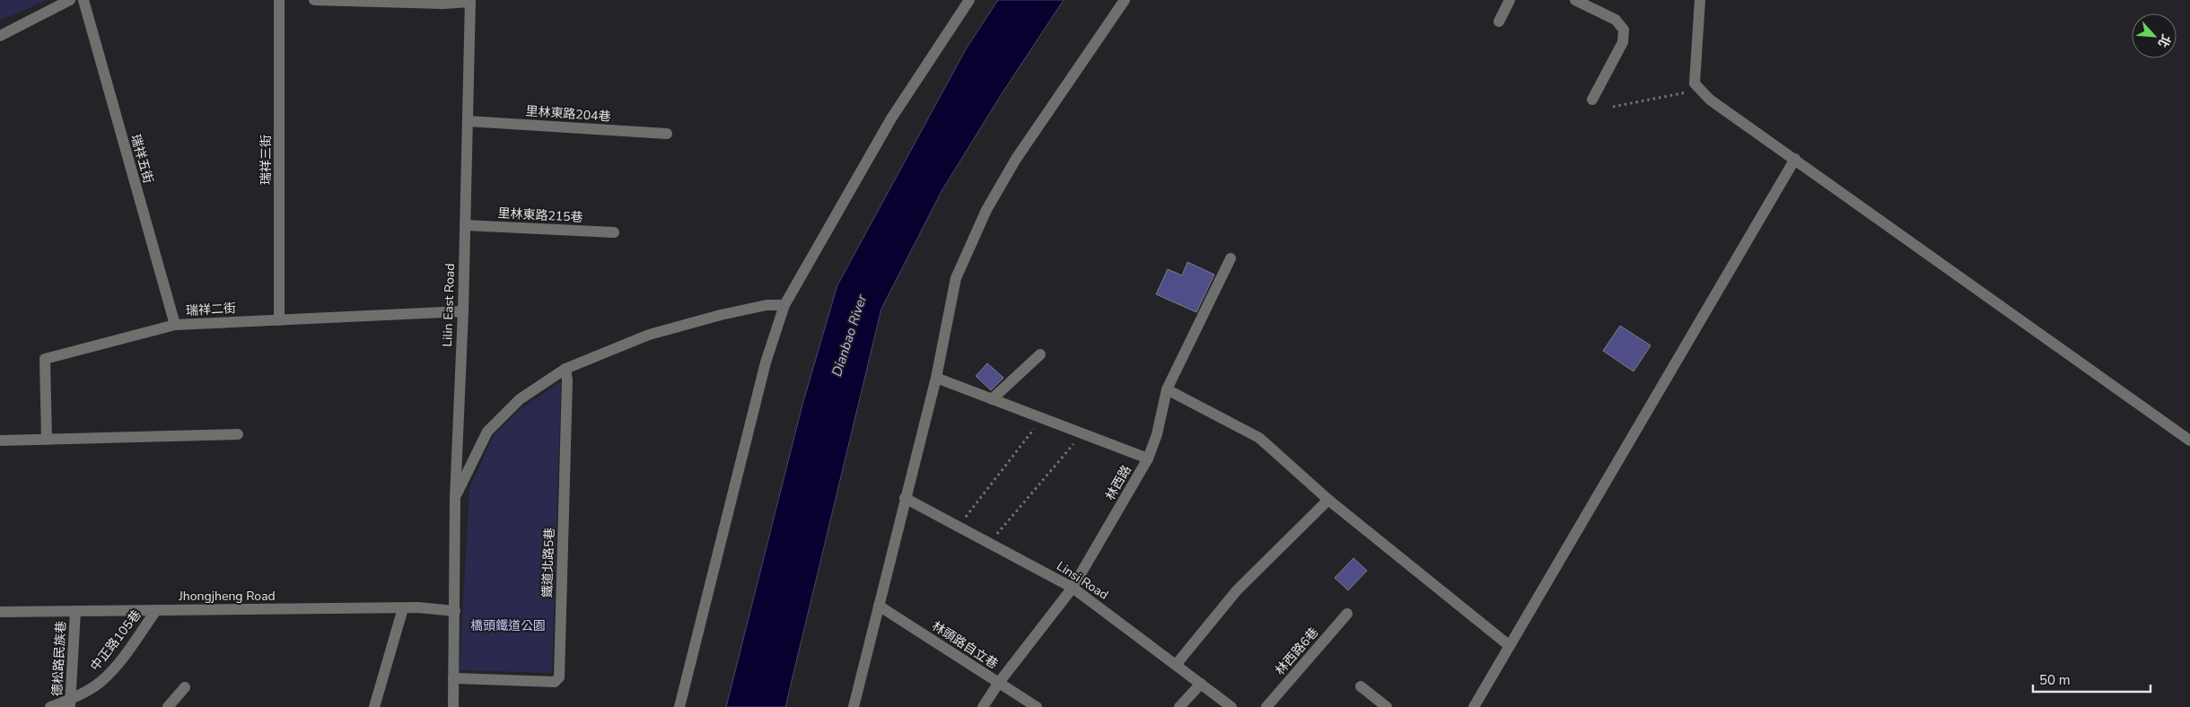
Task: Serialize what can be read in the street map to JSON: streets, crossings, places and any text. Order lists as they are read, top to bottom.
{
  "streets": {
    "street": [
      "里林東路204巷",
      "瑞祥五街",
      "瑞祥三街",
      "里林東路215巷",
      "Lilin East Road",
      "瑞祥二街",
      "林西路",
      "鐵道北路5巷",
      "Linsi Road",
      "Jhongjheng Road",
      "中正路105巷",
      "林頭路自立巷",
      "林西路6巷",
      "德松路民族巷"
    ]
  },
  "crossings": [
    ["里林東路204巷", "Lilin East Road"],
    ["瑞祥五街", "瑞祥二街"],
    ["瑞祥三街", "瑞祥二街"],
    ["里林東路215巷", "Lilin East Road"],
    ["Lilin East Road", "瑞祥二街"],
    ["Lilin East Road", "鐵道北路5巷"],
    ["Lilin East Road", "Jhongjheng Road"],
    ["林西路", "Linsi Road"],
    ["林西路", "林頭路自立巷"],
    ["Jhongjheng Road", "中正路105巷"],
    ["Jhongjheng Road", "德松路民族巷"],
    ["中正路105巷", "德松路民族巷"]
  ],
  "water": ["Dianbao River"],
  "parks": ["橋頭鐵道公園"],
  "scale_bar": "50 m",
  "north": "bottom right"
}
